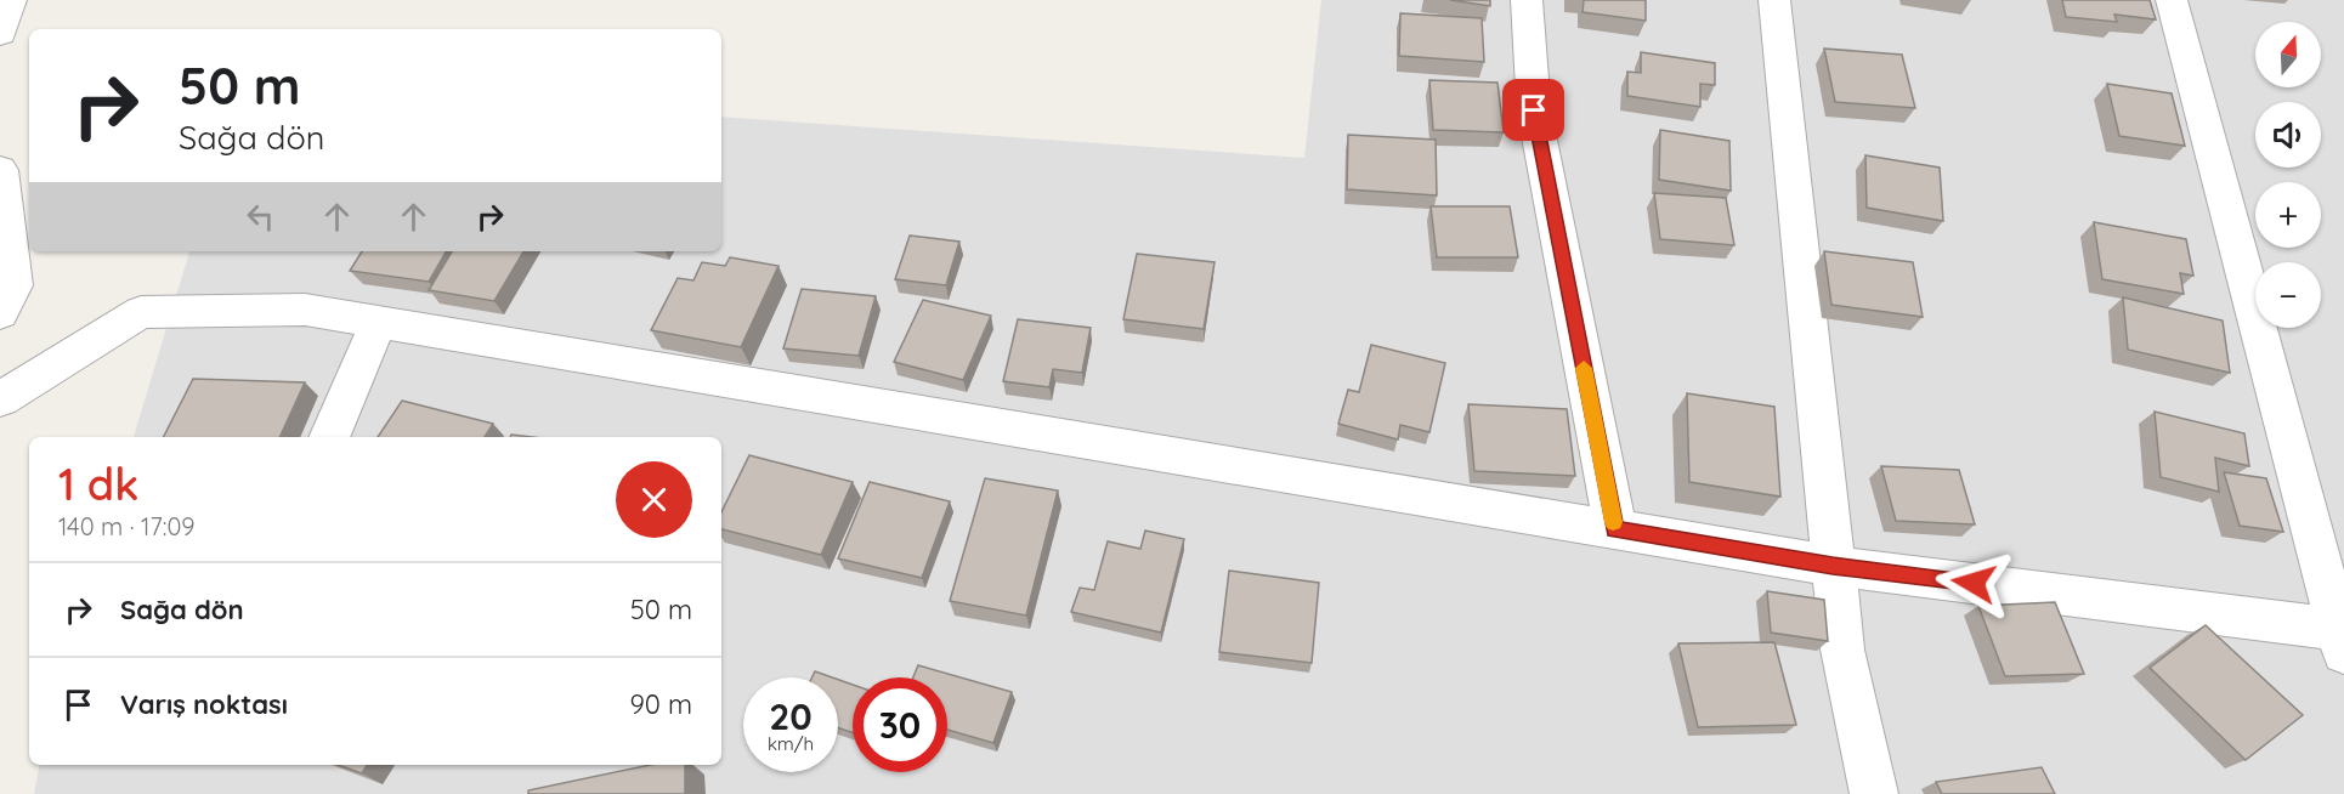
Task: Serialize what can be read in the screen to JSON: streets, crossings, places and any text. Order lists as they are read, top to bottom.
{
  "north": "top",
  "page": {
    "map_buttons": ["+", "−"],
    "turn": ["50 m", "Sağa dön"],
    "heading": ["1 dk", "140 m · 17:09"],
    "list": [
      {
        "name": "Sağa dön",
        "value": "50 m"
      },
      {
        "name": "Varış noktası",
        "value": "90 m"
      }
    ],
    "speed": "20 km/h",
    "limit": "30"
  }
}
